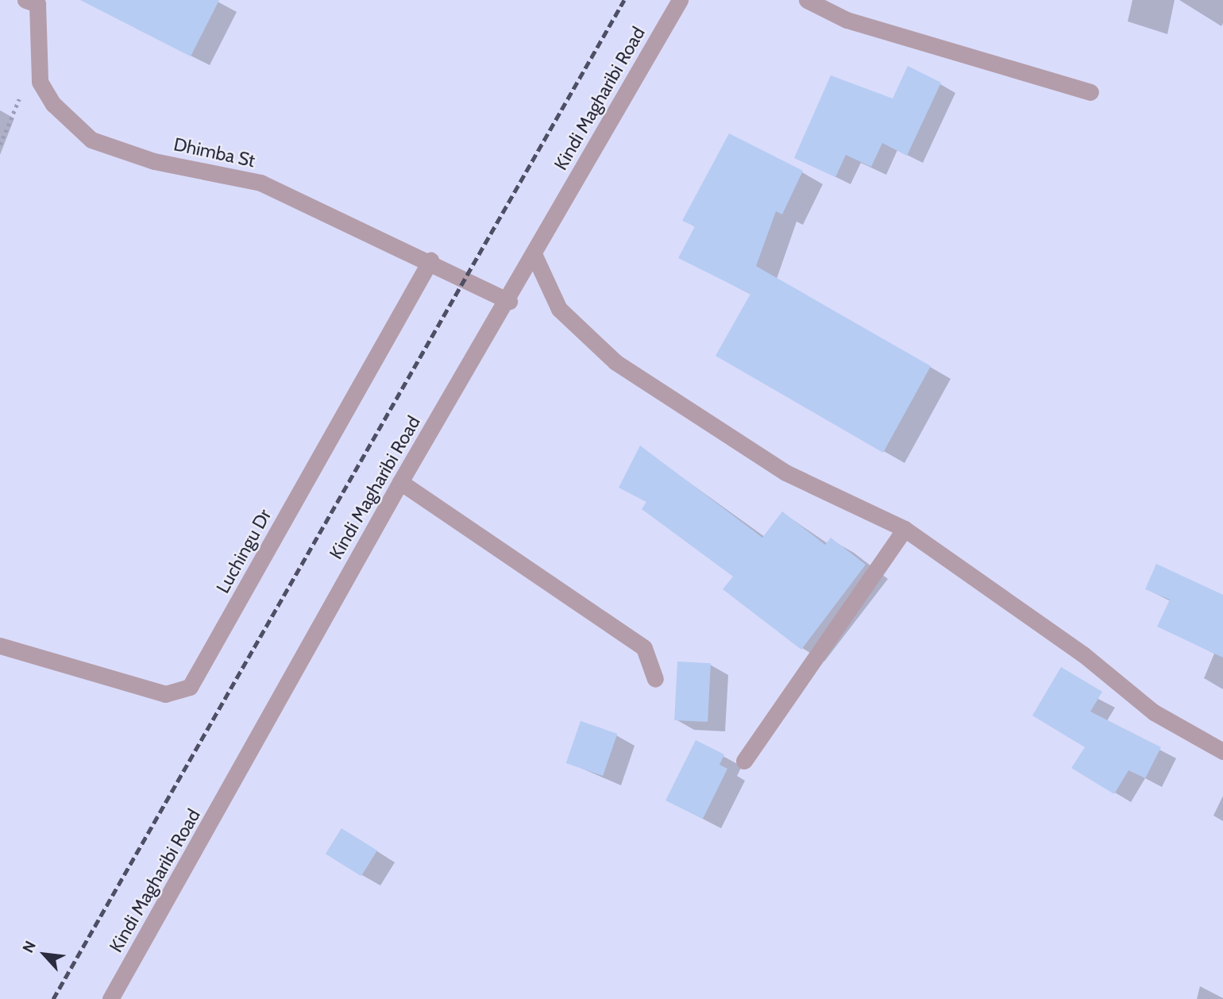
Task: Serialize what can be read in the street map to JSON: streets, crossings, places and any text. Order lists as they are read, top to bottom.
{
  "streets": {
    "street": ["Kindi Magharibi Road", "Dhimba St", "Luchingu Dr"]
  },
  "crossings": [
    ["Kindi Magharibi Road", "Dhimba St"],
    ["Dhimba St", "Luchingu Dr"]
  ],
  "north": "top left"
}
